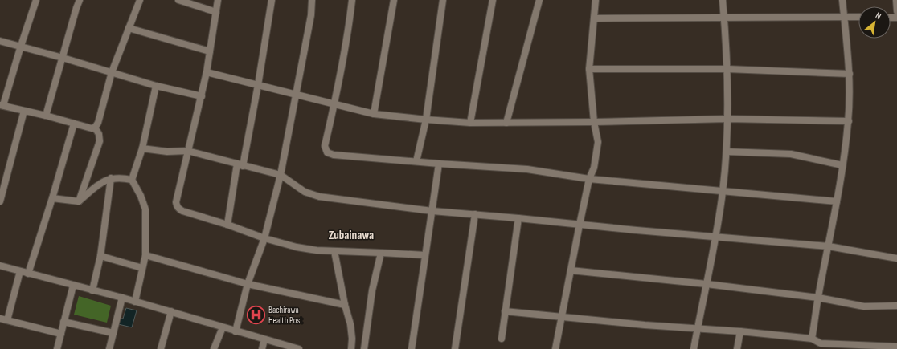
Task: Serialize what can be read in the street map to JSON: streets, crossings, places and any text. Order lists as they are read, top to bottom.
{
  "districts": ["Zubainawa"],
  "places": {
    "hospital": ["Bachirawa Health Post"]
  },
  "north": "top right"
}
